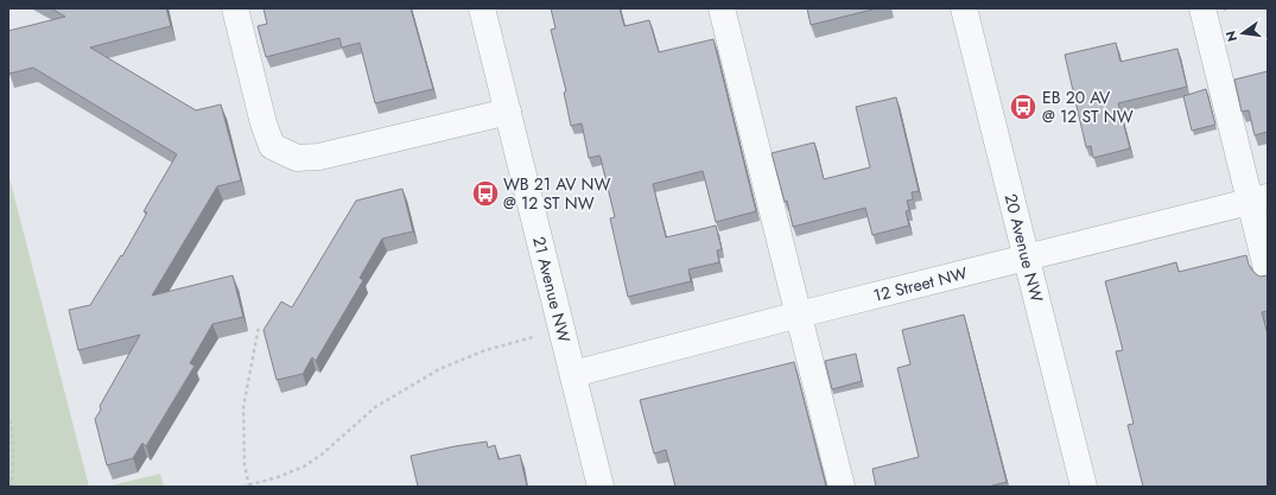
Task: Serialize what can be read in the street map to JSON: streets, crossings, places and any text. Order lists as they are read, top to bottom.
{
  "streets": {
    "street": ["20 Avenue NW", "12 Street NW", "21 Avenue NW"]
  },
  "crossings": [
    ["20 Avenue NW", "12 Street NW"],
    ["12 Street NW", "21 Avenue NW"]
  ],
  "places": {
    "bus stop": ["EB 20 AV @ 12 ST NW", "WB 21 AV NW @ 12 ST NW"]
  },
  "north": "left"
}
